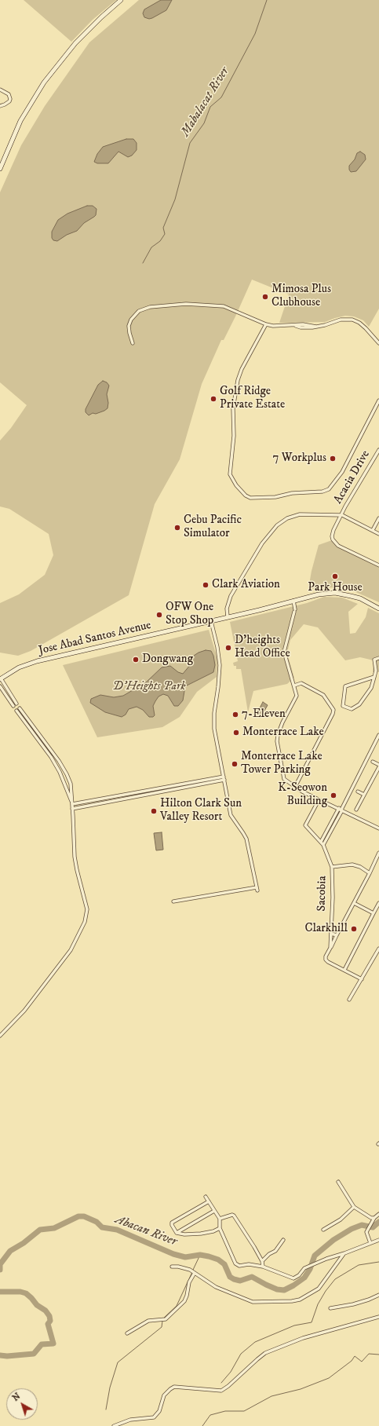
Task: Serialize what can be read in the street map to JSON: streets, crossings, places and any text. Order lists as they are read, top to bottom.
{
  "streets": {
    "main road": ["Jose Abad Santos Avenue"],
    "street": ["Acacia Drive", "Sacobia"]
  },
  "water": ["Mabalacat River", "Abacan River"],
  "parks": ["D'Heights Park"],
  "places": [
    "Mimosa Plus Clubhouse",
    "Golf Ridge Private Estate",
    "7 Workplus",
    "Cebu Pacific Simulator",
    "Park House",
    "Clark Aviation",
    "OFW One Stop Shop",
    "D'heights Head Office",
    "Dongwang",
    "7-Eleven",
    "Monterrace Lake",
    "Monterrace Lake Tower Parking",
    "K-Seowon Building",
    "Hilton Clark Sun Valley Resort",
    "Clarkhill"
  ],
  "north": "top left"
}
